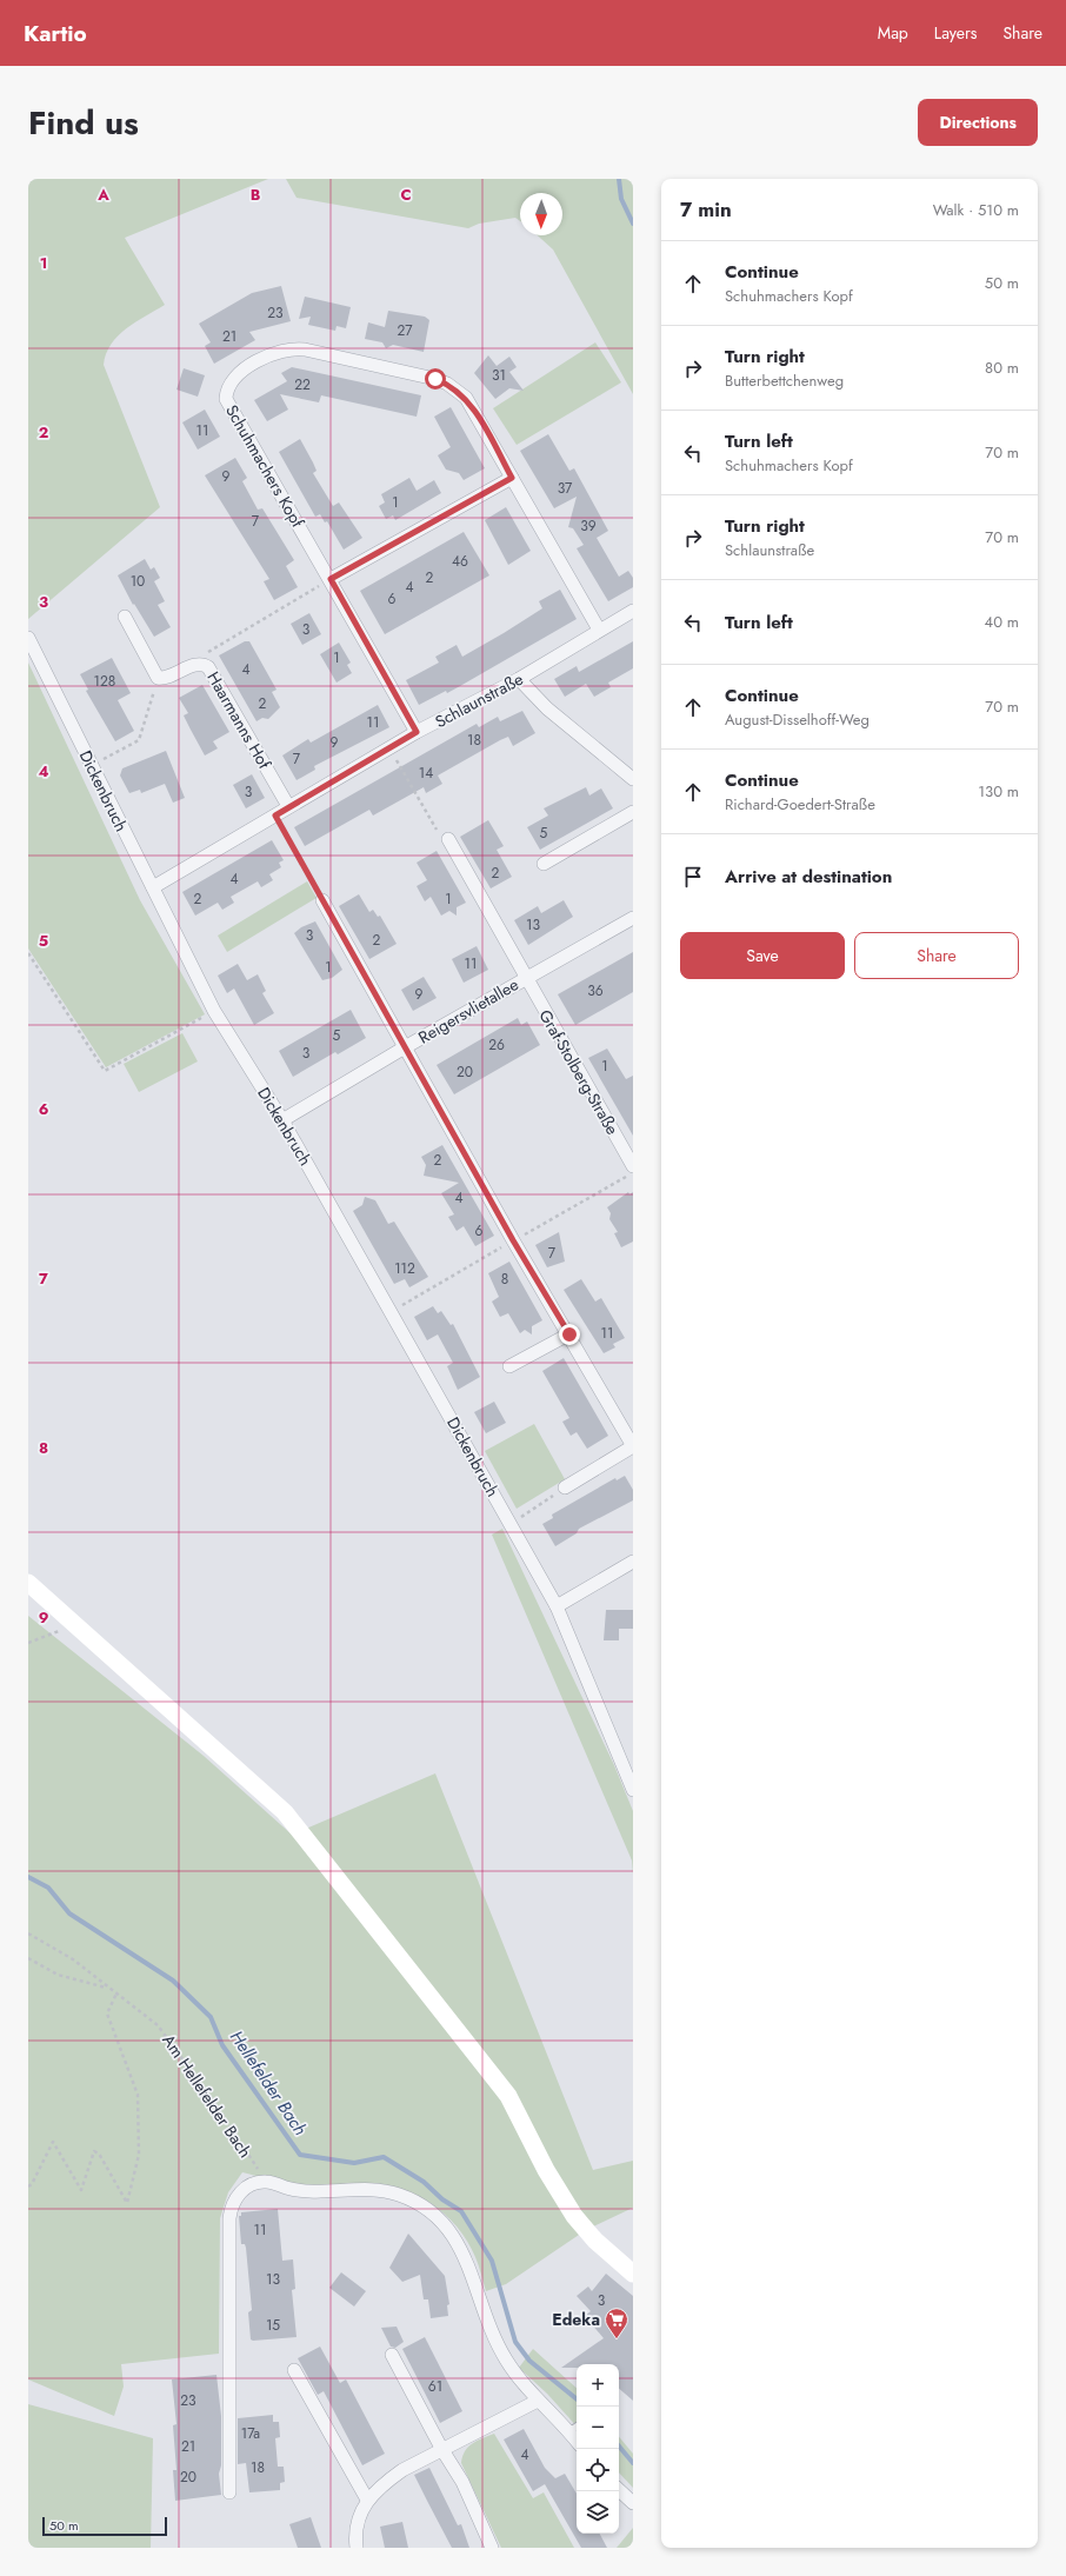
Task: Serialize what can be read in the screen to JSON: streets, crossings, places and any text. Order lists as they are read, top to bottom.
{
  "streets": {
    "street": [
      "Schuhmachers Kopf",
      "Schlaunstraße",
      "Haarmanns Hof",
      "Dickenbruch",
      "Reigersvlietallee",
      "Graf-Stolberg-Straße"
    ],
    "path": ["Am Hellefelder Bach"]
  },
  "crossings": [
    ["Schuhmachers Kopf", "Schlaunstraße"],
    ["Schlaunstraße", "Haarmanns Hof"],
    ["Schlaunstraße", "Dickenbruch"],
    ["Dickenbruch", "Reigersvlietallee"],
    ["Reigersvlietallee", "Graf-Stolberg-Straße"]
  ],
  "water": ["Hellefelder Bach"],
  "places": {
    "supermarket": ["Edeka"]
  },
  "house_numbers": [
    "23",
    "27",
    "21",
    "31",
    "22",
    "11",
    "9",
    "37",
    "1",
    "7",
    "39",
    "46",
    "2",
    "10",
    "4",
    "6",
    "3",
    "1",
    "4",
    "128",
    "2",
    "11",
    "18",
    "9",
    "7",
    "14",
    "3",
    "5",
    "2",
    "4",
    "2",
    "1",
    "13",
    "3",
    "2",
    "11",
    "1",
    "36",
    "9",
    "5",
    "26",
    "3",
    "1",
    "20",
    "2",
    "4",
    "6",
    "7",
    "112",
    "8",
    "11",
    "11",
    "13",
    "3",
    "15",
    "61",
    "23",
    "17a",
    "21",
    "4",
    "18",
    "20"
  ],
  "scale_bar": "50 m",
  "north": "bottom",
  "page": {
    "header": "Kartio",
    "nav": ["Map", "Layers", "Share"],
    "title": "Find us",
    "buttons": [
      "Directions",
      ["Save", "Share"]
    ],
    "heading": ["7 min", "Walk · 510 m"],
    "list": [
      ["Continue", "Schuhmachers Kopf", "50 m"],
      ["Turn right", "Butterbettchenweg", "80 m"],
      ["Turn left", "Schuhmachers Kopf", "70 m"],
      ["Turn right", "Schlaunstraße", "70 m"],
      ["Turn left", "40 m"],
      ["Continue", "August-Disselhoff-Weg", "70 m"],
      ["Continue", "Richard-Goedert-Straße", "130 m"],
      "Arrive at destination"
    ],
    "map_buttons": ["+", "−"],
    "scale": "50 m"
  },
  "grid": {
    "columns": ["A", "B", "C"],
    "rows": [
      "1",
      "2",
      "3",
      "4",
      "5",
      "6",
      "7",
      "8",
      "9"
    ]
  }
}
